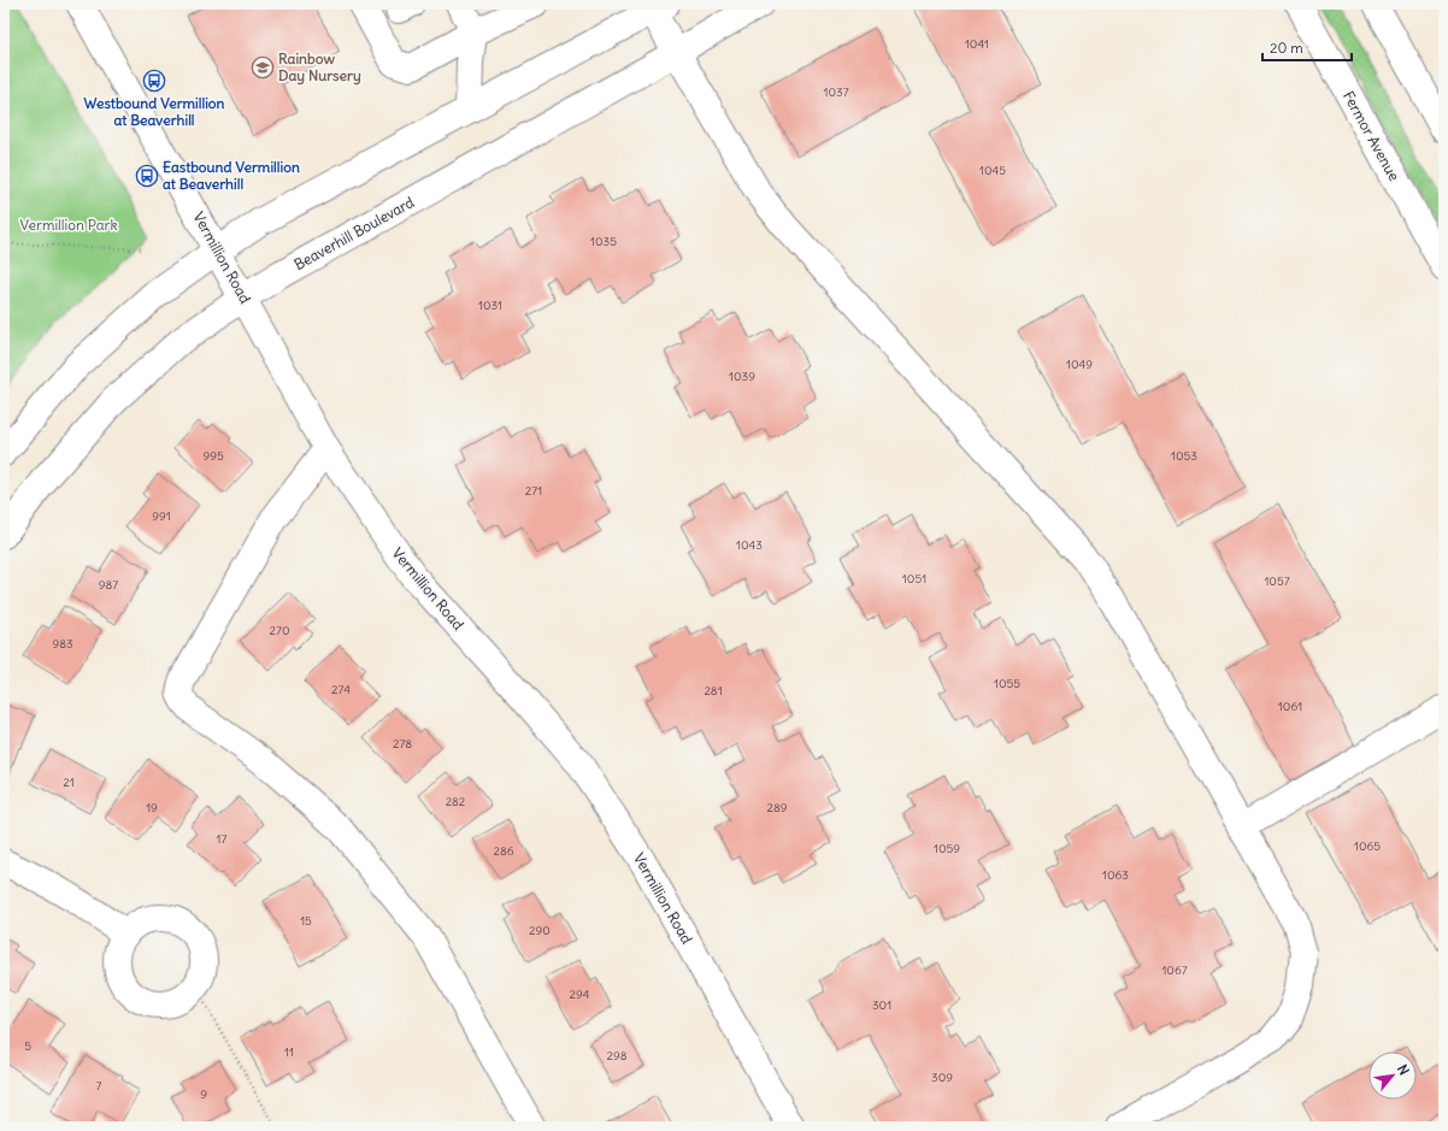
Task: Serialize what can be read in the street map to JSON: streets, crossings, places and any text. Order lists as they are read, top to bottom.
{
  "streets": {
    "main road": ["Fermor Avenue", "Beaverhill Boulevard", "Vermillion Road"]
  },
  "crossings": [
    ["Beaverhill Boulevard", "Vermillion Road"]
  ],
  "parks": ["Vermillion Park"],
  "places": {
    "school or university": ["Rainbow Day Nursery"],
    "bus stop": ["Westbound Vermillion at Beaverhill", "Eastbound Vermillion at Beaverhill"]
  },
  "house_numbers": [
    "1041",
    "1037",
    "1045",
    "1035",
    "1031",
    "1049",
    "1039",
    "995",
    "1053",
    "271",
    "991",
    "1043",
    "1051",
    "1057",
    "987",
    "270",
    "983",
    "1055",
    "274",
    "281",
    "1061",
    "278",
    "21",
    "282",
    "19",
    "289",
    "17",
    "1065",
    "1059",
    "286",
    "1063",
    "15",
    "290",
    "1067",
    "294",
    "301",
    "5",
    "11",
    "298",
    "309",
    "7",
    "9"
  ],
  "scale_bar": "20 m",
  "north": "top right"
}
